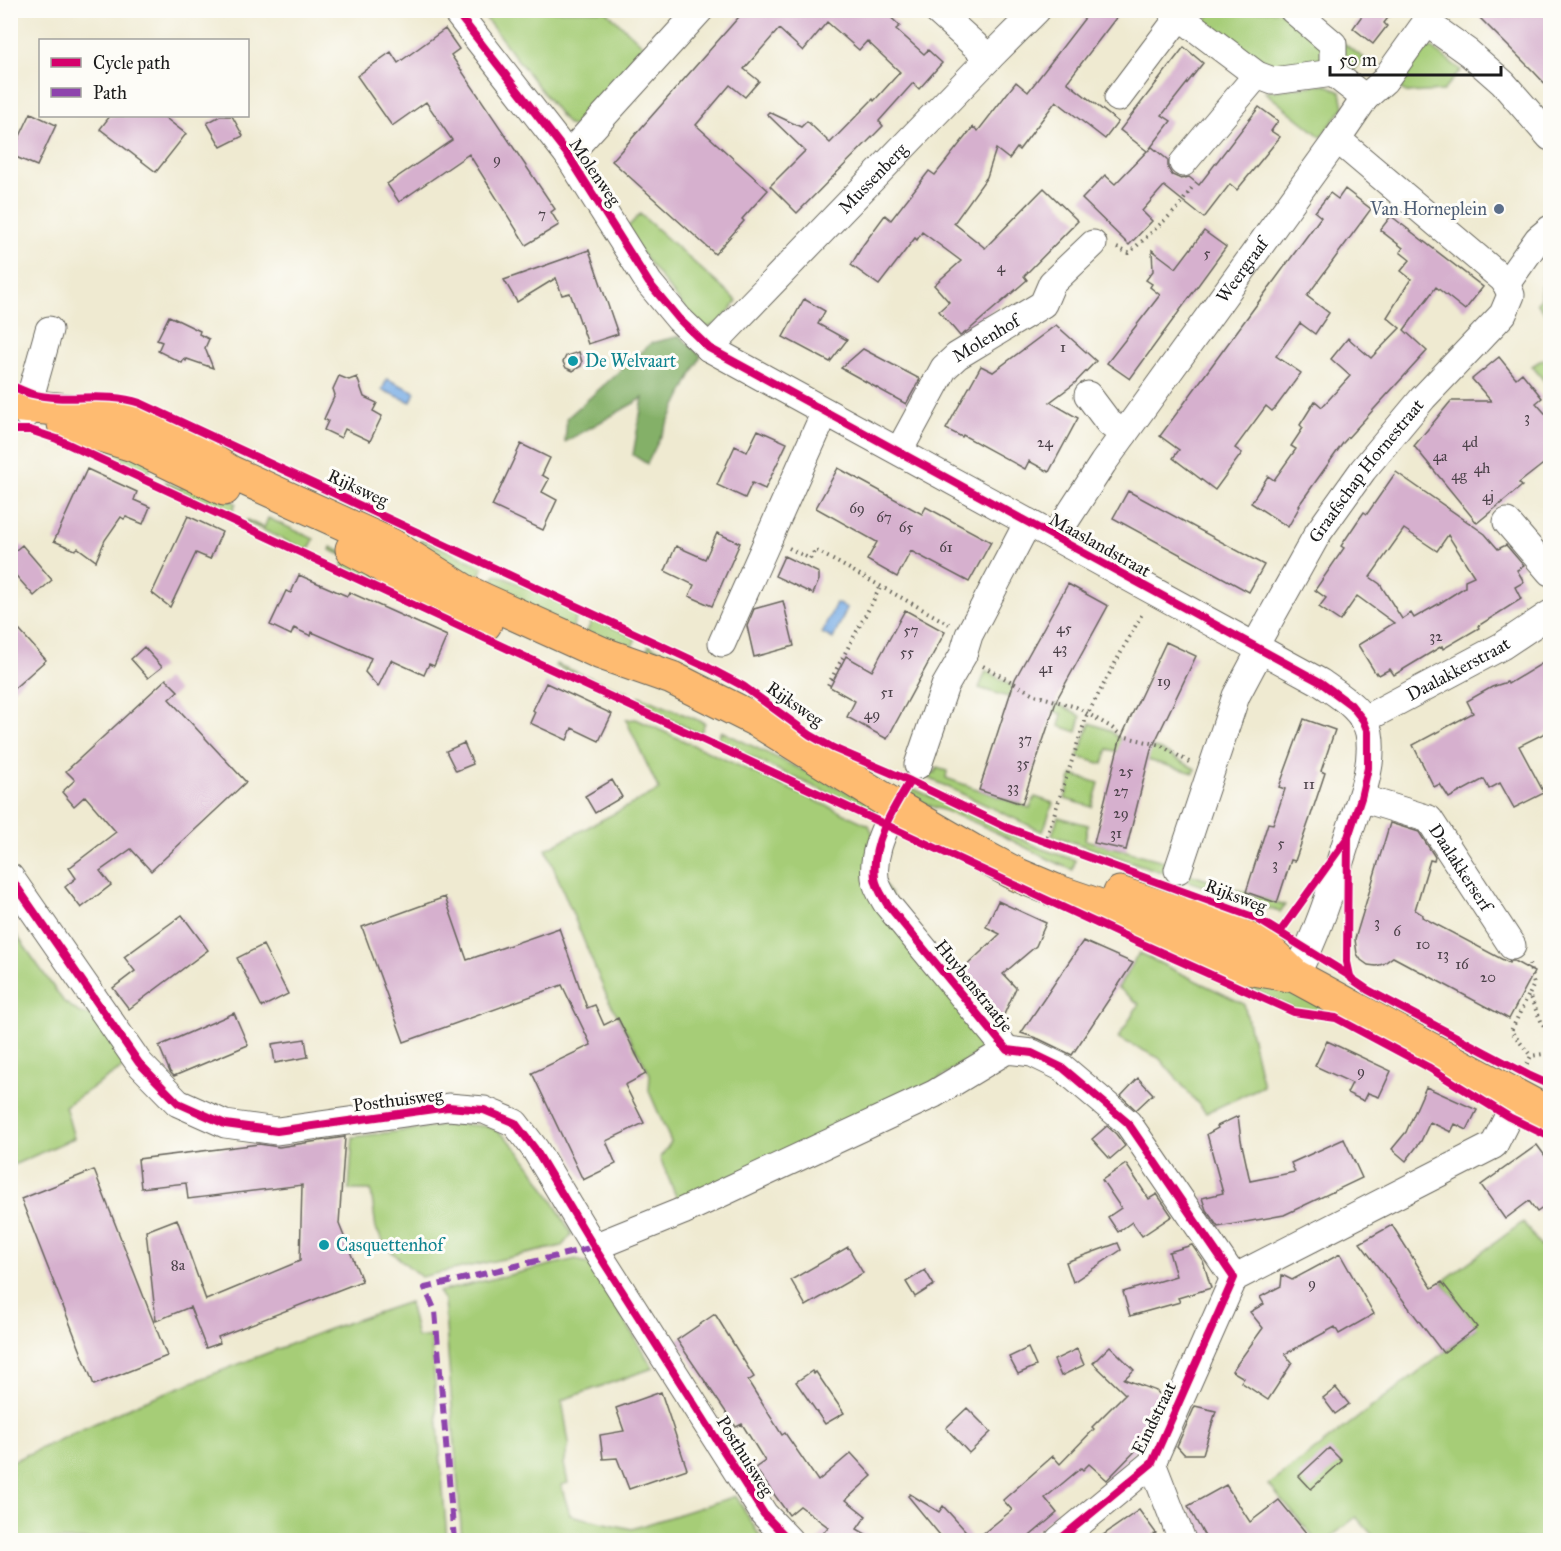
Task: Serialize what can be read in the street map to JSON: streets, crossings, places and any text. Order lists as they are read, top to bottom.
{
  "streets": {
    "main road": ["Rijksweg"],
    "street": [
      "Molenweg",
      "Mussenberg",
      "Weergraaf",
      "Molenhof",
      "Graafschap Hornestraat",
      "Maaslandstraat",
      "Daalakkerstraat",
      "Daalakkerserf",
      "Huybenstraatje",
      "Posthuisweg",
      "Eindstraat"
    ]
  },
  "crossings": [
    ["Molenweg", "Mussenberg"],
    ["Molenweg", "Maaslandstraat"],
    ["Mussenberg", "Maaslandstraat"],
    ["Weergraaf", "Maaslandstraat"],
    ["Molenhof", "Maaslandstraat"],
    ["Graafschap Hornestraat", "Maaslandstraat"],
    ["Rijksweg", "Huybenstraatje"],
    ["Maaslandstraat", "Daalakkerstraat"],
    ["Huybenstraatje", "Posthuisweg"],
    ["Huybenstraatje", "Eindstraat"]
  ],
  "places": ["Van Horneplein", "De Welvaart", "Casquettenhof"],
  "house_numbers": [
    "9",
    "7",
    "5",
    "4",
    "1",
    "3",
    "24",
    "4d",
    "4a",
    "4h",
    "4g",
    "4j",
    "69",
    "67",
    "65",
    "61",
    "45",
    "57",
    "32",
    "43",
    "55",
    "41",
    "19",
    "51",
    "49",
    "37",
    "35",
    "25",
    "11",
    "33",
    "27",
    "29",
    "31",
    "5",
    "3",
    "3",
    "6",
    "10",
    "13",
    "16",
    "20",
    "9",
    "8a",
    "9"
  ],
  "legend": ["Cycle path", "Path"],
  "scale_bar": "50 m"
}
